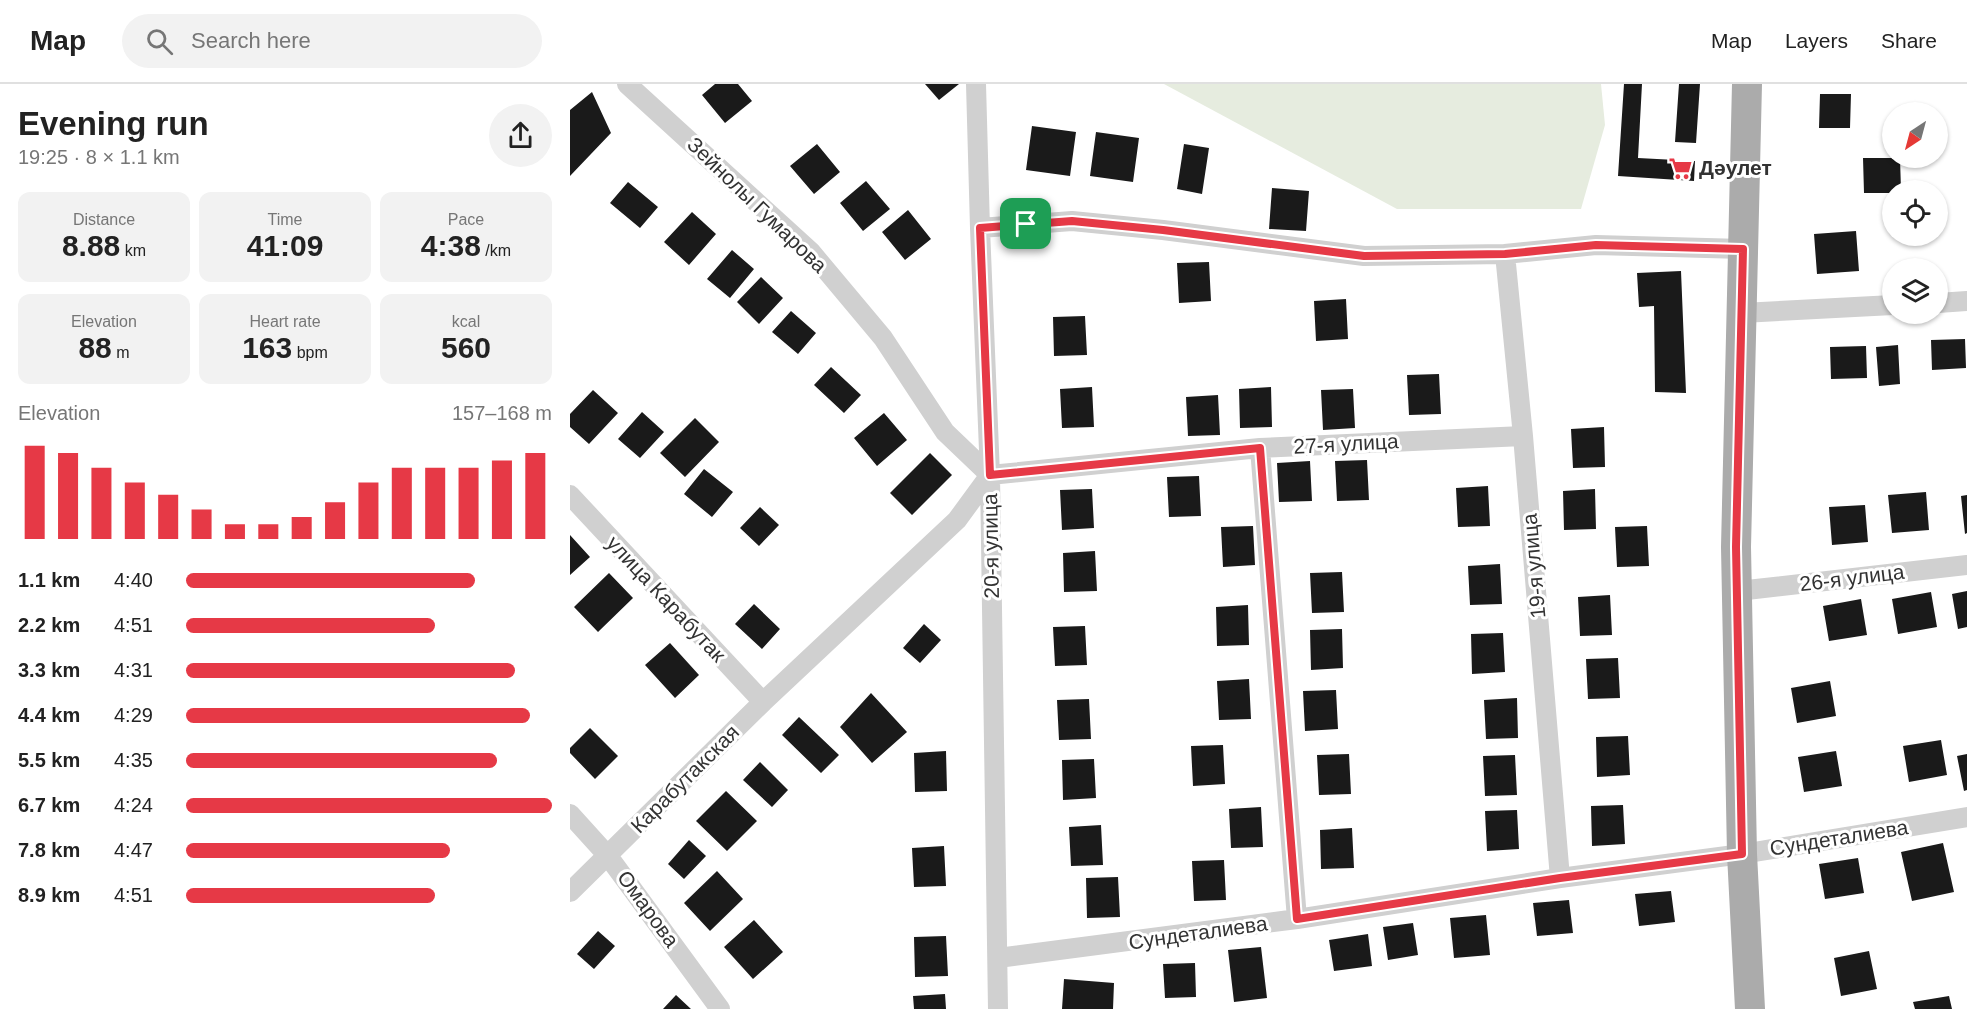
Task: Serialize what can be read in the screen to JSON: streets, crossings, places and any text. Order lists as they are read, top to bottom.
{
  "streets": {
    "street": [
      "Зейнолы Гумарова",
      "27-я улица",
      "20-я улица",
      "19-я улица",
      "26-я улица",
      "улица Карабутак",
      "Карабутакская",
      "Сундеталиева",
      "Омарова"
    ]
  },
  "crossings": [
    ["Зейнолы Гумарова", "27-я улица"],
    ["Зейнолы Гумарова", "20-я улица"],
    ["Зейнолы Гумарова", "Карабутакская"],
    ["27-я улица", "20-я улица"],
    ["27-я улица", "19-я улица"],
    ["27-я улица", "Карабутакская"],
    ["20-я улица", "Карабутакская"],
    ["20-я улица", "Сундеталиева"],
    ["19-я улица", "Сундеталиева"],
    ["улица Карабутак", "Карабутакская"],
    ["Карабутакская", "Омарова"]
  ],
  "places": {
    "supermarket": ["Дәулет"]
  },
  "north": "bottom left",
  "page": {
    "header": "Map",
    "search": "Search here",
    "nav": ["Map", "Layers", "Share"],
    "heading": ["Evening run", "19:25 · 8 × 1.1 km"],
    "stats": [
      ["Distance", "8.88 km"],
      ["Time", "41:09"],
      ["Pace", "4:38 /km"],
      ["Elevation", "88 m"],
      ["Heart rate", "163 bpm"],
      ["kcal", "560"]
    ],
    "chart": ["Elevation", "157–168 m"],
    "list": [
      {
        "name": "1.1 km",
        "note": "4:40"
      },
      {
        "name": "2.2 km",
        "note": "4:51"
      },
      {
        "name": "3.3 km",
        "note": "4:31"
      },
      {
        "name": "4.4 km",
        "note": "4:29"
      },
      {
        "name": "5.5 km",
        "note": "4:35"
      },
      {
        "name": "6.7 km",
        "note": "4:24"
      },
      {
        "name": "7.8 km",
        "note": "4:47"
      },
      {
        "name": "8.9 km",
        "note": "4:51"
      }
    ]
  }
}
